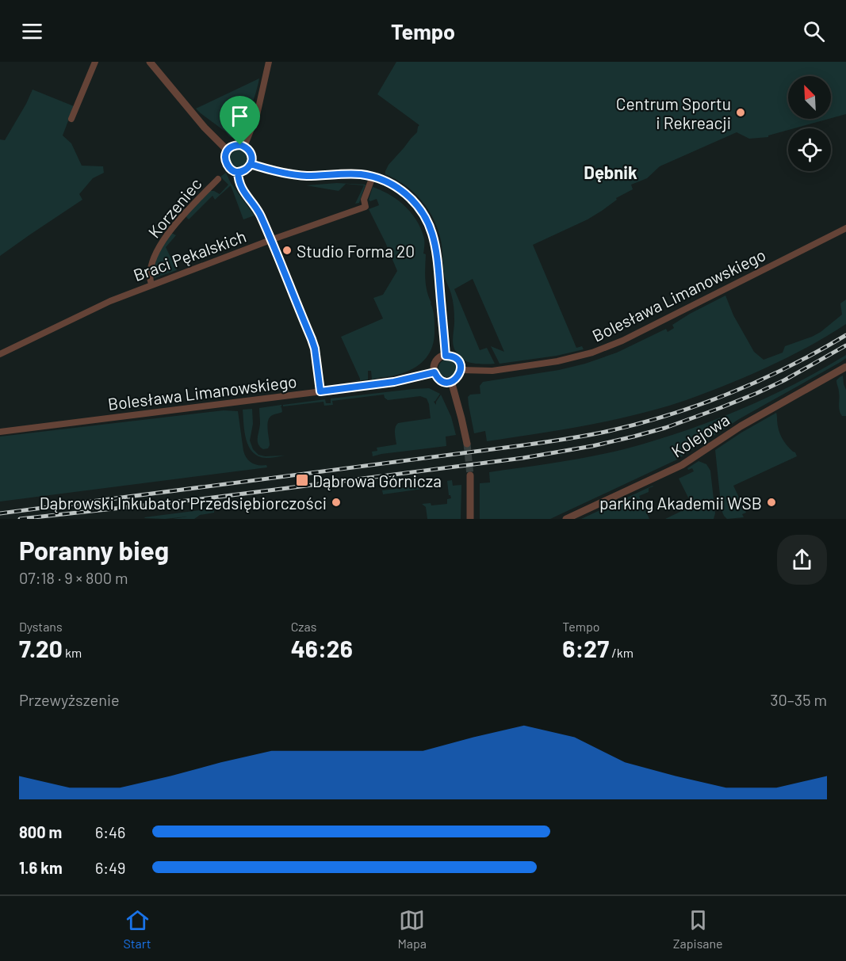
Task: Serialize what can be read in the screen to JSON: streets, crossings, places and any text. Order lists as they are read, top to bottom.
{
  "streets": {
    "street": [
      "Korzeniec",
      "Braci Pękalskich",
      "Bolesława Limanowskiego",
      "Kolejowa"
    ]
  },
  "crossings": [
    ["Korzeniec", "Braci Pękalskich"]
  ],
  "districts": ["Dębnik"],
  "places": {
    "other": [
      "Centrum Sportu i Rekreacji",
      "Studio Forma 20",
      "Dąbrowski Inkubator Przedsiębiorczości",
      "parking Akademii WSB"
    ],
    "transit": ["Dąbrowa Górnicza"]
  },
  "north": "top left",
  "page": {
    "header": "Tempo",
    "heading": ["Poranny bieg", "07:18 · 9 × 800 m"],
    "stats": [
      ["Dystans", "7.20 km"],
      ["Czas", "46:26"],
      ["Tempo", "6:27 /km"]
    ],
    "chart": ["Przewyższenie", "30–35 m"],
    "list": [
      {
        "name": "800 m",
        "note": "6:46"
      },
      {
        "name": "1.6 km",
        "note": "6:49"
      }
    ],
    "tabs": ["Start", "Mapa", "Zapisane"]
  }
}
